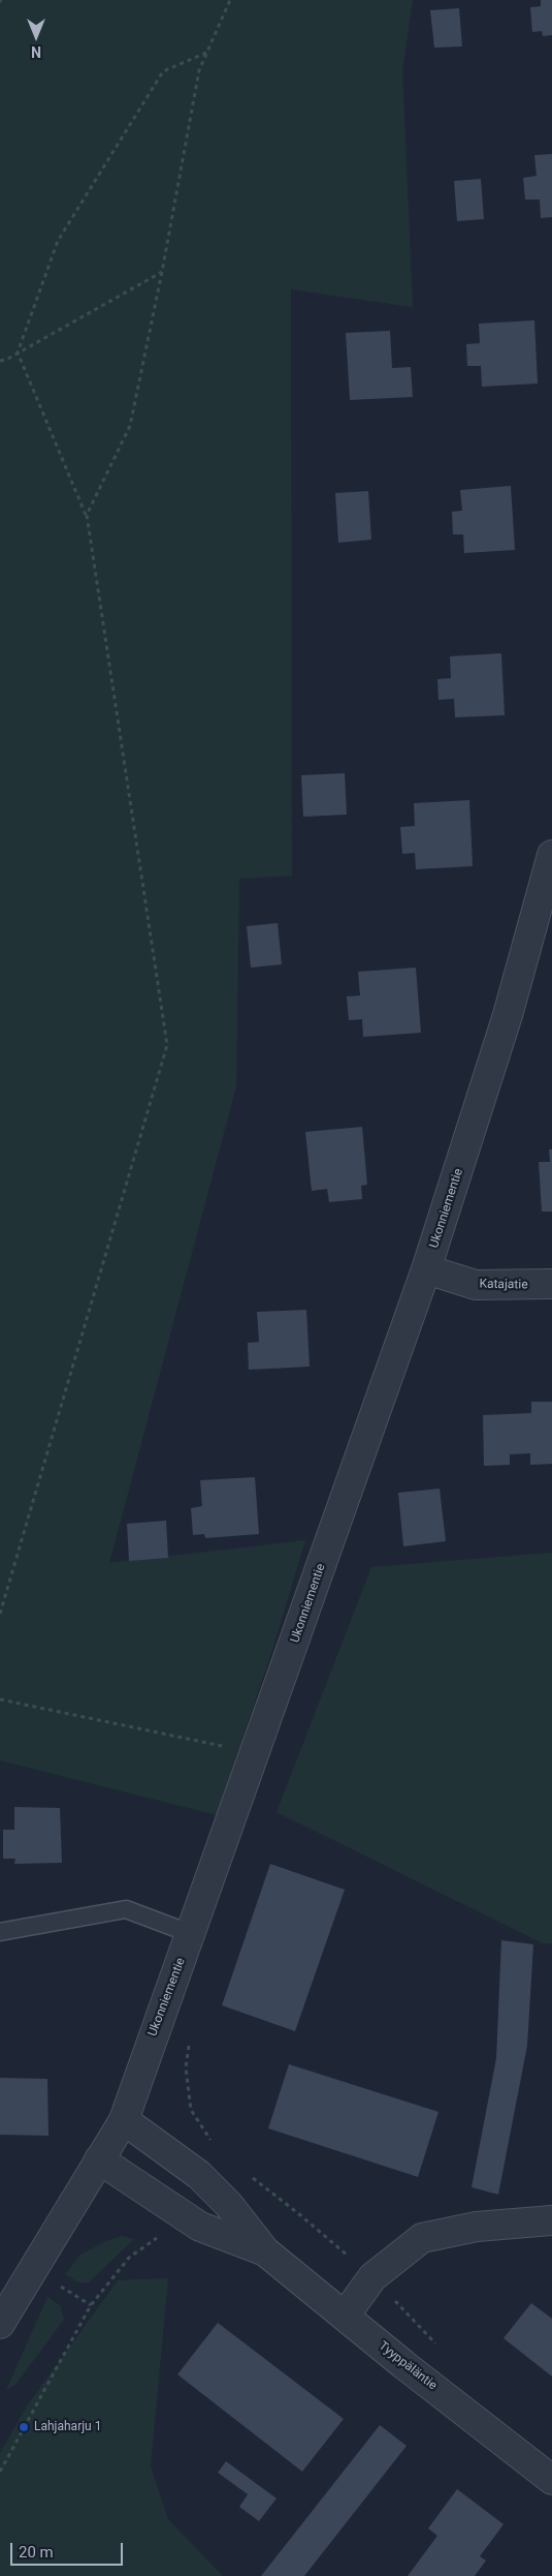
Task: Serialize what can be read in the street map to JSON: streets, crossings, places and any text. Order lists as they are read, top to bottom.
{
  "streets": {
    "street": ["Ukonniementie", "Katajatie", "Tyyppäläntie"]
  },
  "crossings": [
    ["Ukonniementie", "Katajatie"],
    ["Ukonniementie", "Tyyppäläntie"]
  ],
  "places": ["Lahjaharju 1"],
  "scale_bar": "20 m",
  "north": "bottom"
}
